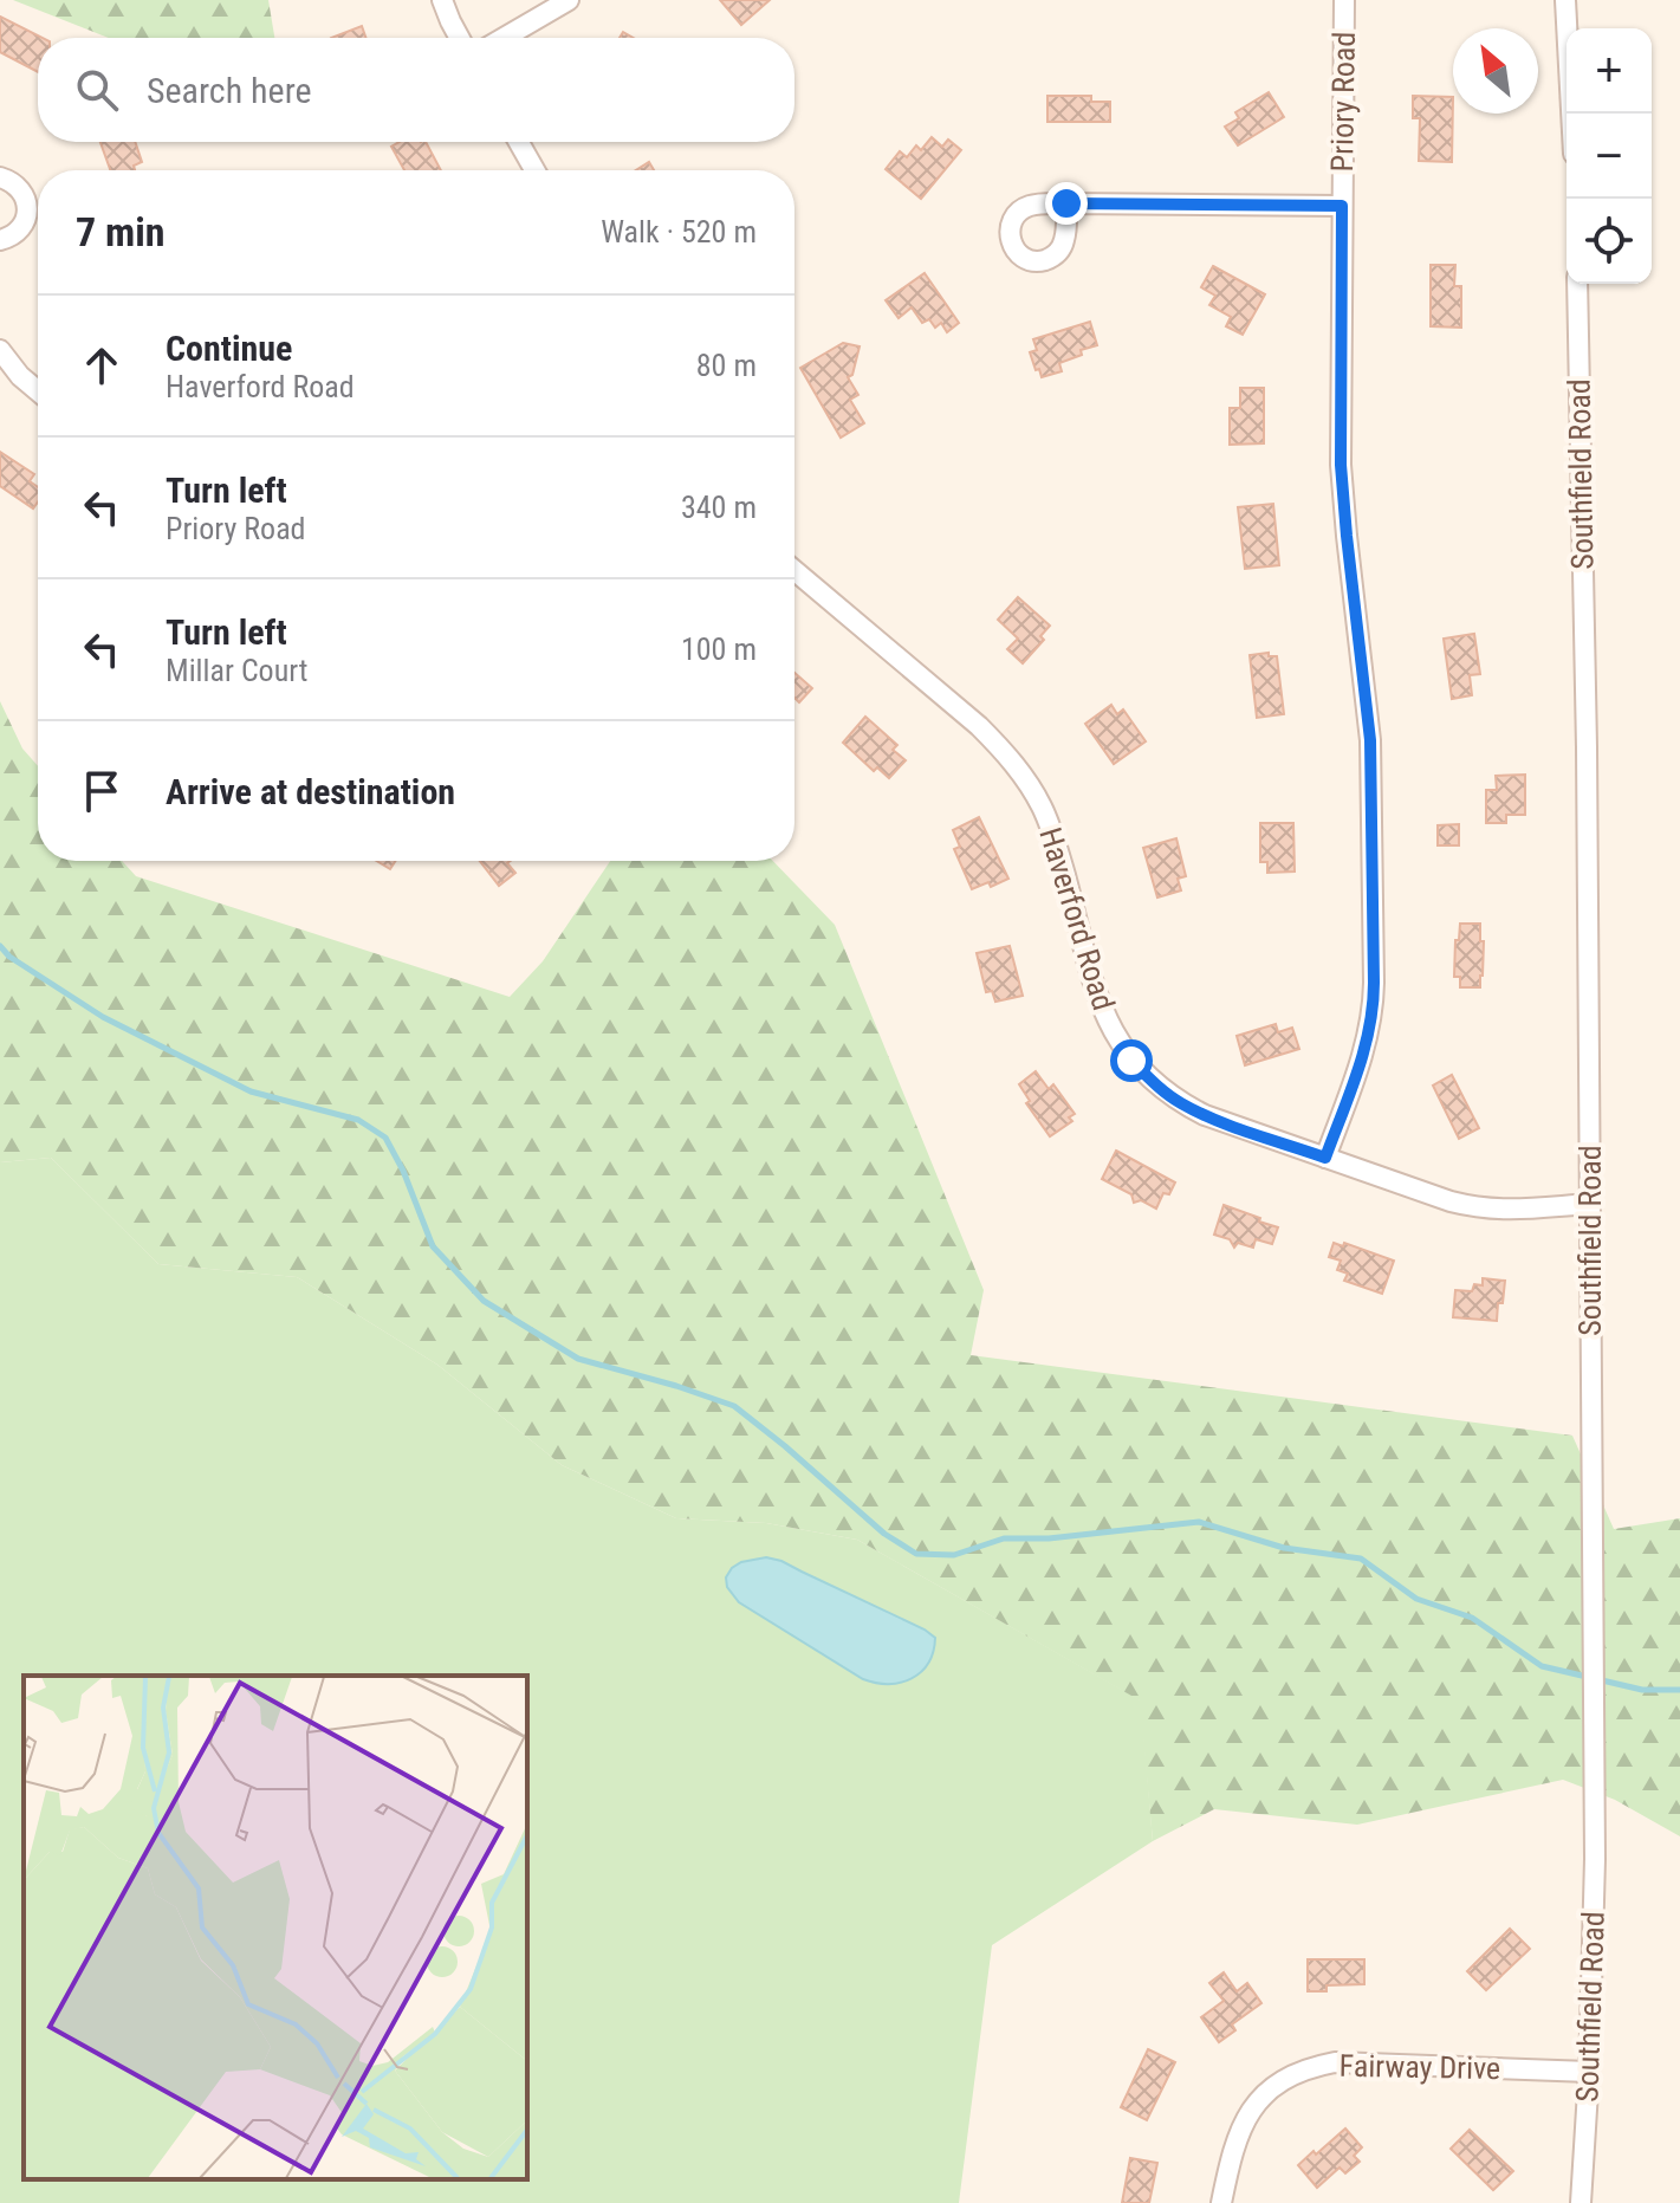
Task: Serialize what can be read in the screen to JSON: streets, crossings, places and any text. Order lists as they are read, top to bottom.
{
  "streets": {
    "street": [
      "Priory Road",
      "Southfield Road",
      "Haverford Road",
      "Fairway Drive"
    ]
  },
  "crossings": [
    ["Priory Road", "Haverford Road"],
    ["Southfield Road", "Haverford Road"],
    ["Southfield Road", "Fairway Drive"]
  ],
  "north": "top left",
  "page": {
    "map_buttons": ["+", "−"],
    "search": "Search here",
    "heading": ["7 min", "Walk · 520 m"],
    "list": [
      ["Continue", "Haverford Road", "80 m"],
      ["Turn left", "Priory Road", "340 m"],
      ["Turn left", "Millar Court", "100 m"],
      "Arrive at destination"
    ]
  }
}
